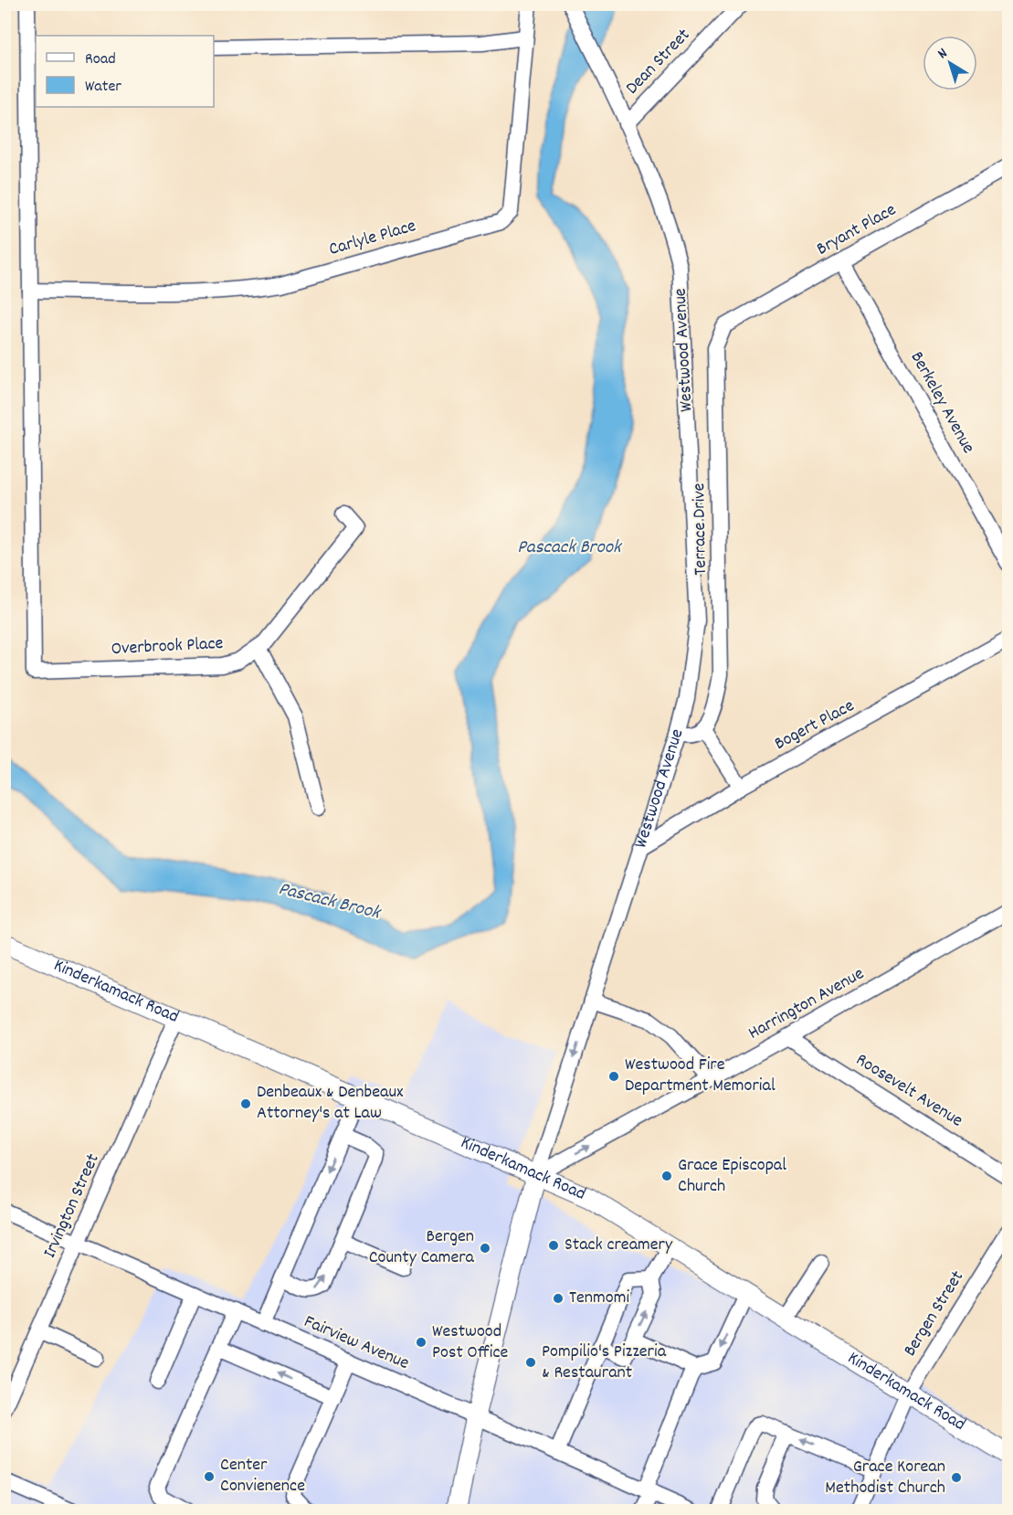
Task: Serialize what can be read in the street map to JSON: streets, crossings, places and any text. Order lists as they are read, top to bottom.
{
  "streets": {
    "main road": ["Westwood Avenue", "Kinderkamack Road"],
    "street": [
      "Dean Street",
      "Bryant Place",
      "Carlyle Place",
      "Berkeley Avenue",
      "Terrace Drive",
      "Overbrook Place",
      "Bogert Place",
      "Harrington Avenue",
      "Roosevelt Avenue",
      "Irvington Street",
      "Bergen Street",
      "Fairview Avenue"
    ]
  },
  "crossings": [
    ["Dean Street", "Westwood Avenue"],
    ["Bryant Place", "Berkeley Avenue"],
    ["Bryant Place", "Terrace Drive"],
    ["Carlyle Place", "Overbrook Place"],
    ["Westwood Avenue", "Bogert Place"],
    ["Westwood Avenue", "Kinderkamack Road"],
    ["Westwood Avenue", "Harrington Avenue"],
    ["Westwood Avenue", "Fairview Avenue"],
    ["Kinderkamack Road", "Harrington Avenue"],
    ["Kinderkamack Road", "Irvington Street"],
    ["Kinderkamack Road", "Bergen Street"],
    ["Harrington Avenue", "Roosevelt Avenue"],
    ["Irvington Street", "Fairview Avenue"]
  ],
  "one_way": ["Harrington Avenue"],
  "water": ["Pascack Brook"],
  "places": [
    "Westwood Fire Department Memorial",
    "Denbeaux & Denbeaux Attorney's at Law",
    "Grace Episcopal Church",
    "Stack creamery",
    "Bergen County Camera",
    "Tenmomi",
    "Westwood Post Office",
    "Pompilio's Pizzeria & Restaurant",
    "Center Convienence",
    "Grace Korean Methodist Church"
  ],
  "legend": ["Road", "Water"],
  "north": "top left"
}
